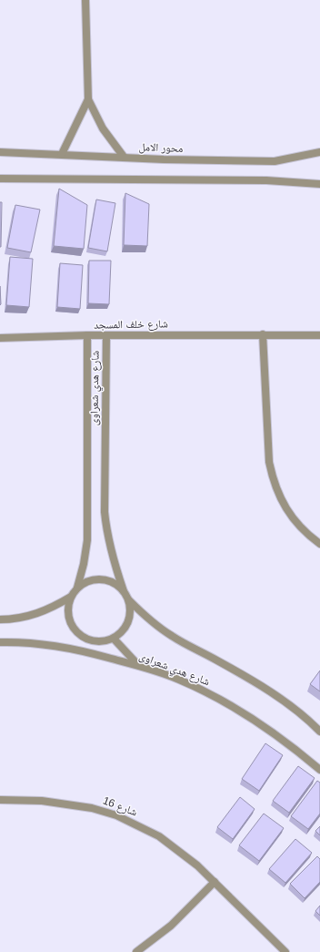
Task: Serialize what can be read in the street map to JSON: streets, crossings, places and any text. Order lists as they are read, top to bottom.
{
  "streets": {
    "street": [
      "محور الامل",
      "شارع خلف المسجد",
      "شارع هدي شعراوى",
      "شارع 16"
    ]
  },
  "crossings": [
    ["شارع خلف المسجد", "شارع هدي شعراوى"]
  ]
}
